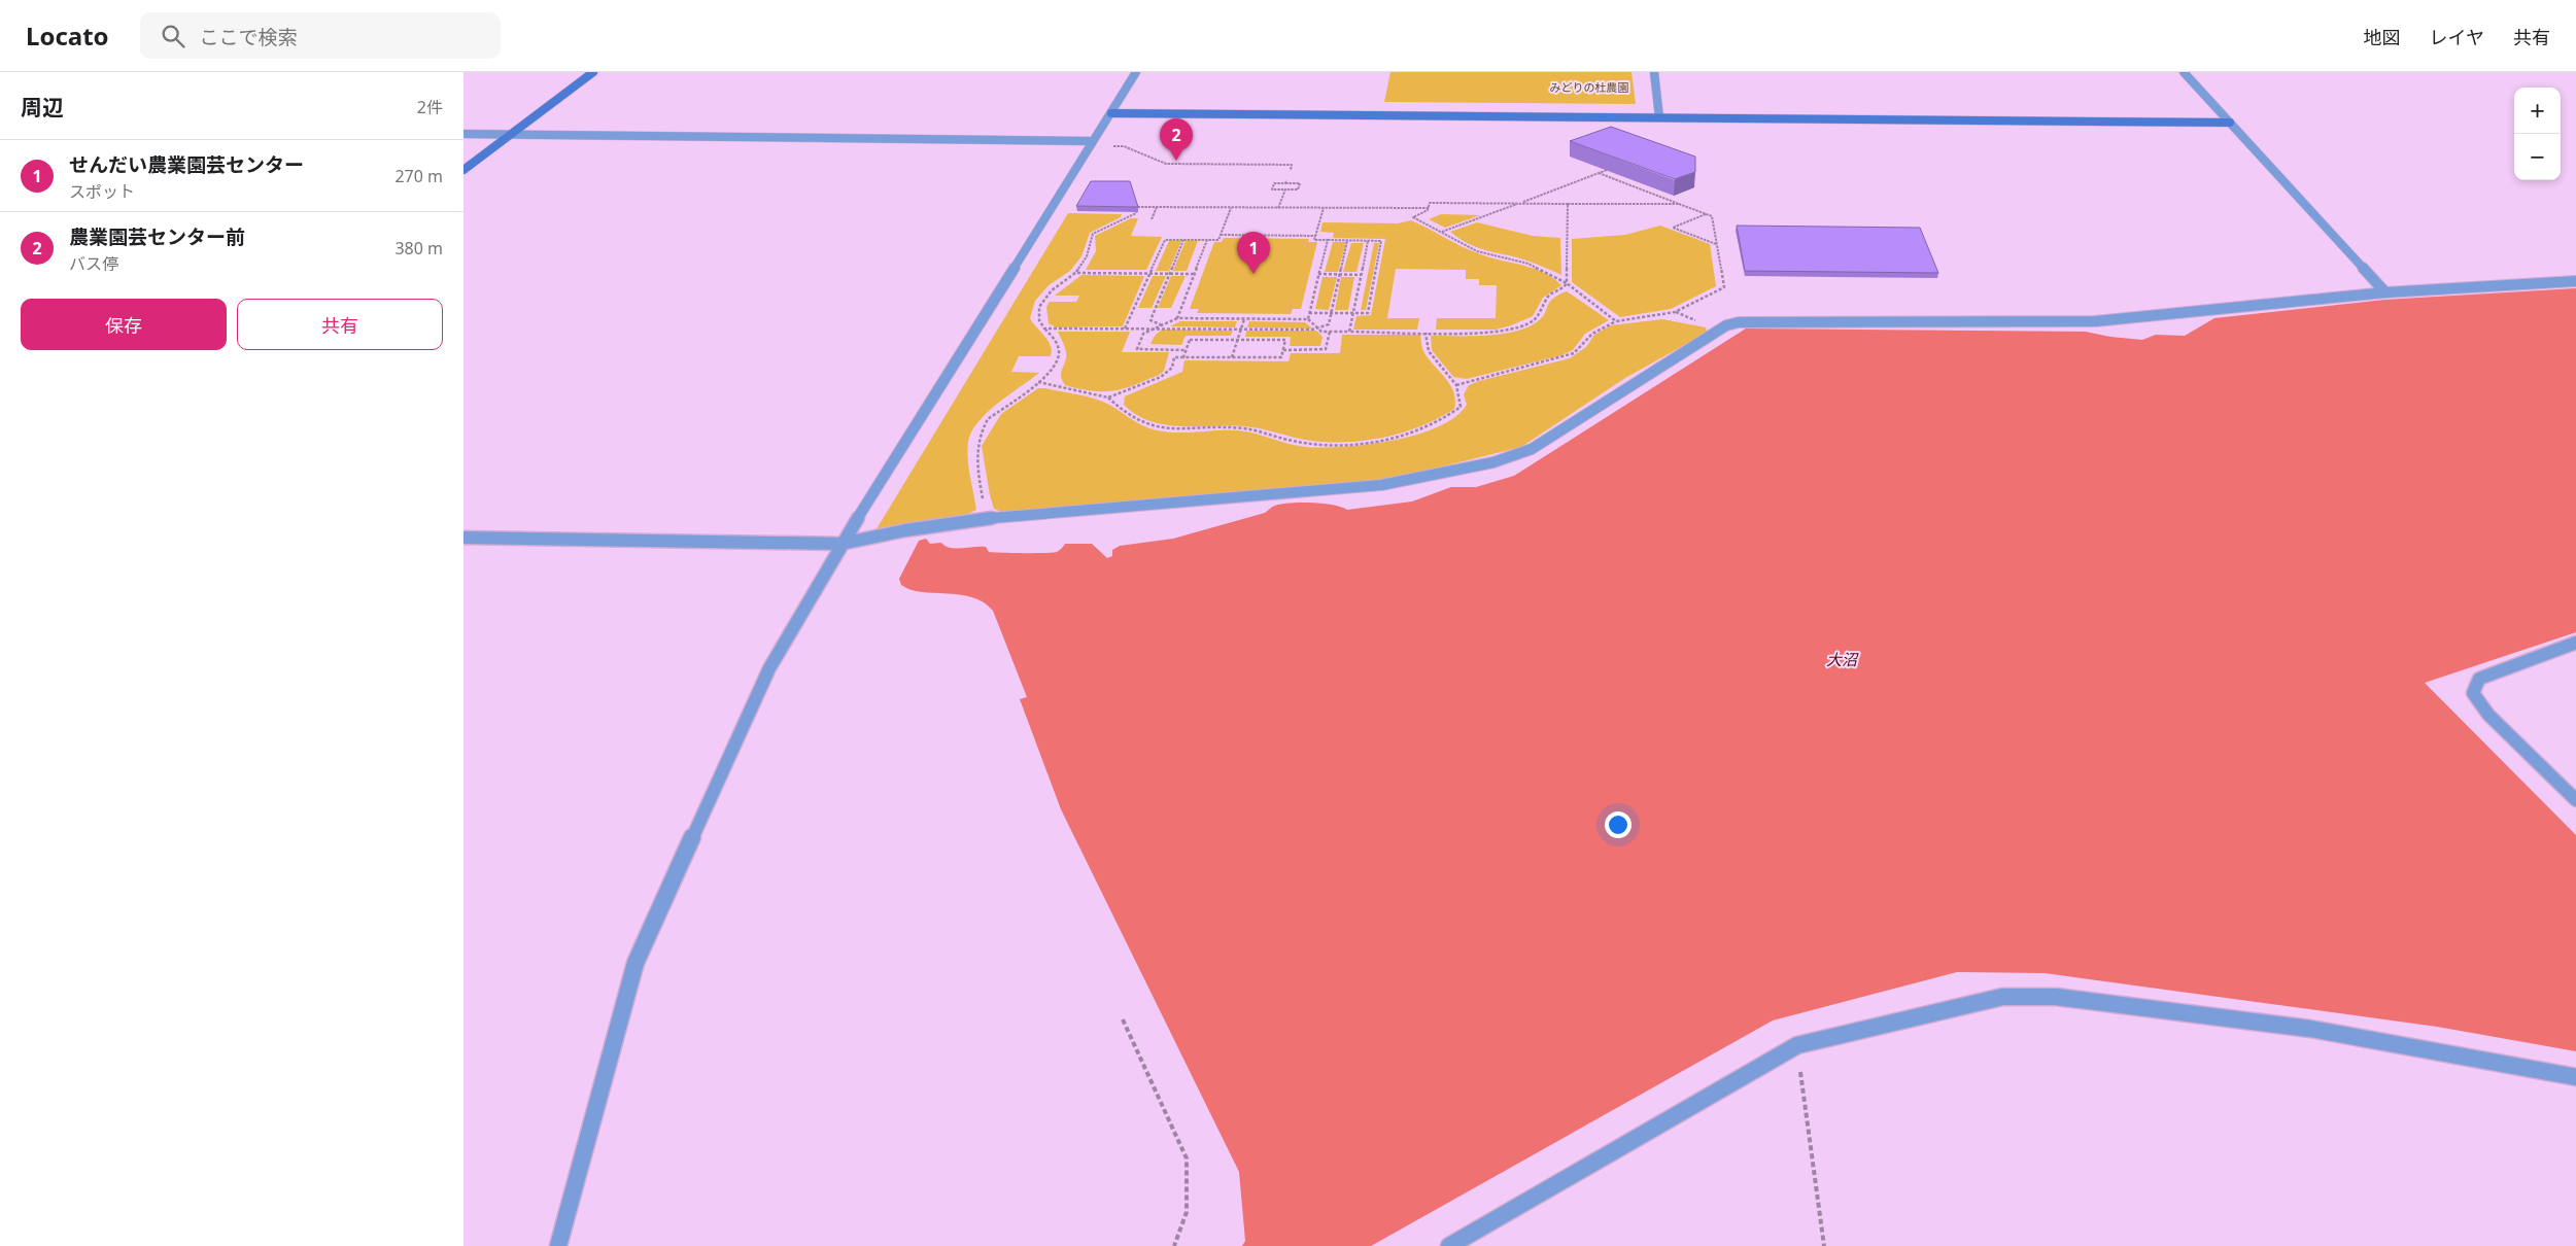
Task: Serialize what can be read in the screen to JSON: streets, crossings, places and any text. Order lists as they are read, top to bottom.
{
  "water": ["大沼"],
  "parks": ["みどりの杜農園"],
  "page": {
    "header": "Locato",
    "search": "ここで検索",
    "nav": ["地図", "レイヤ", "共有"],
    "heading": ["周辺", "2件"],
    "map_buttons": ["+", "−"],
    "pins": ["2", "1"],
    "list": [
      {
        "mark": "1",
        "name": "せんだい農業園芸センター",
        "note": "スポット",
        "value": "270 m"
      },
      {
        "mark": "2",
        "name": "農業園芸センター前",
        "note": "バス停",
        "value": "380 m"
      }
    ],
    "buttons": ["保存", "共有"]
  }
}
